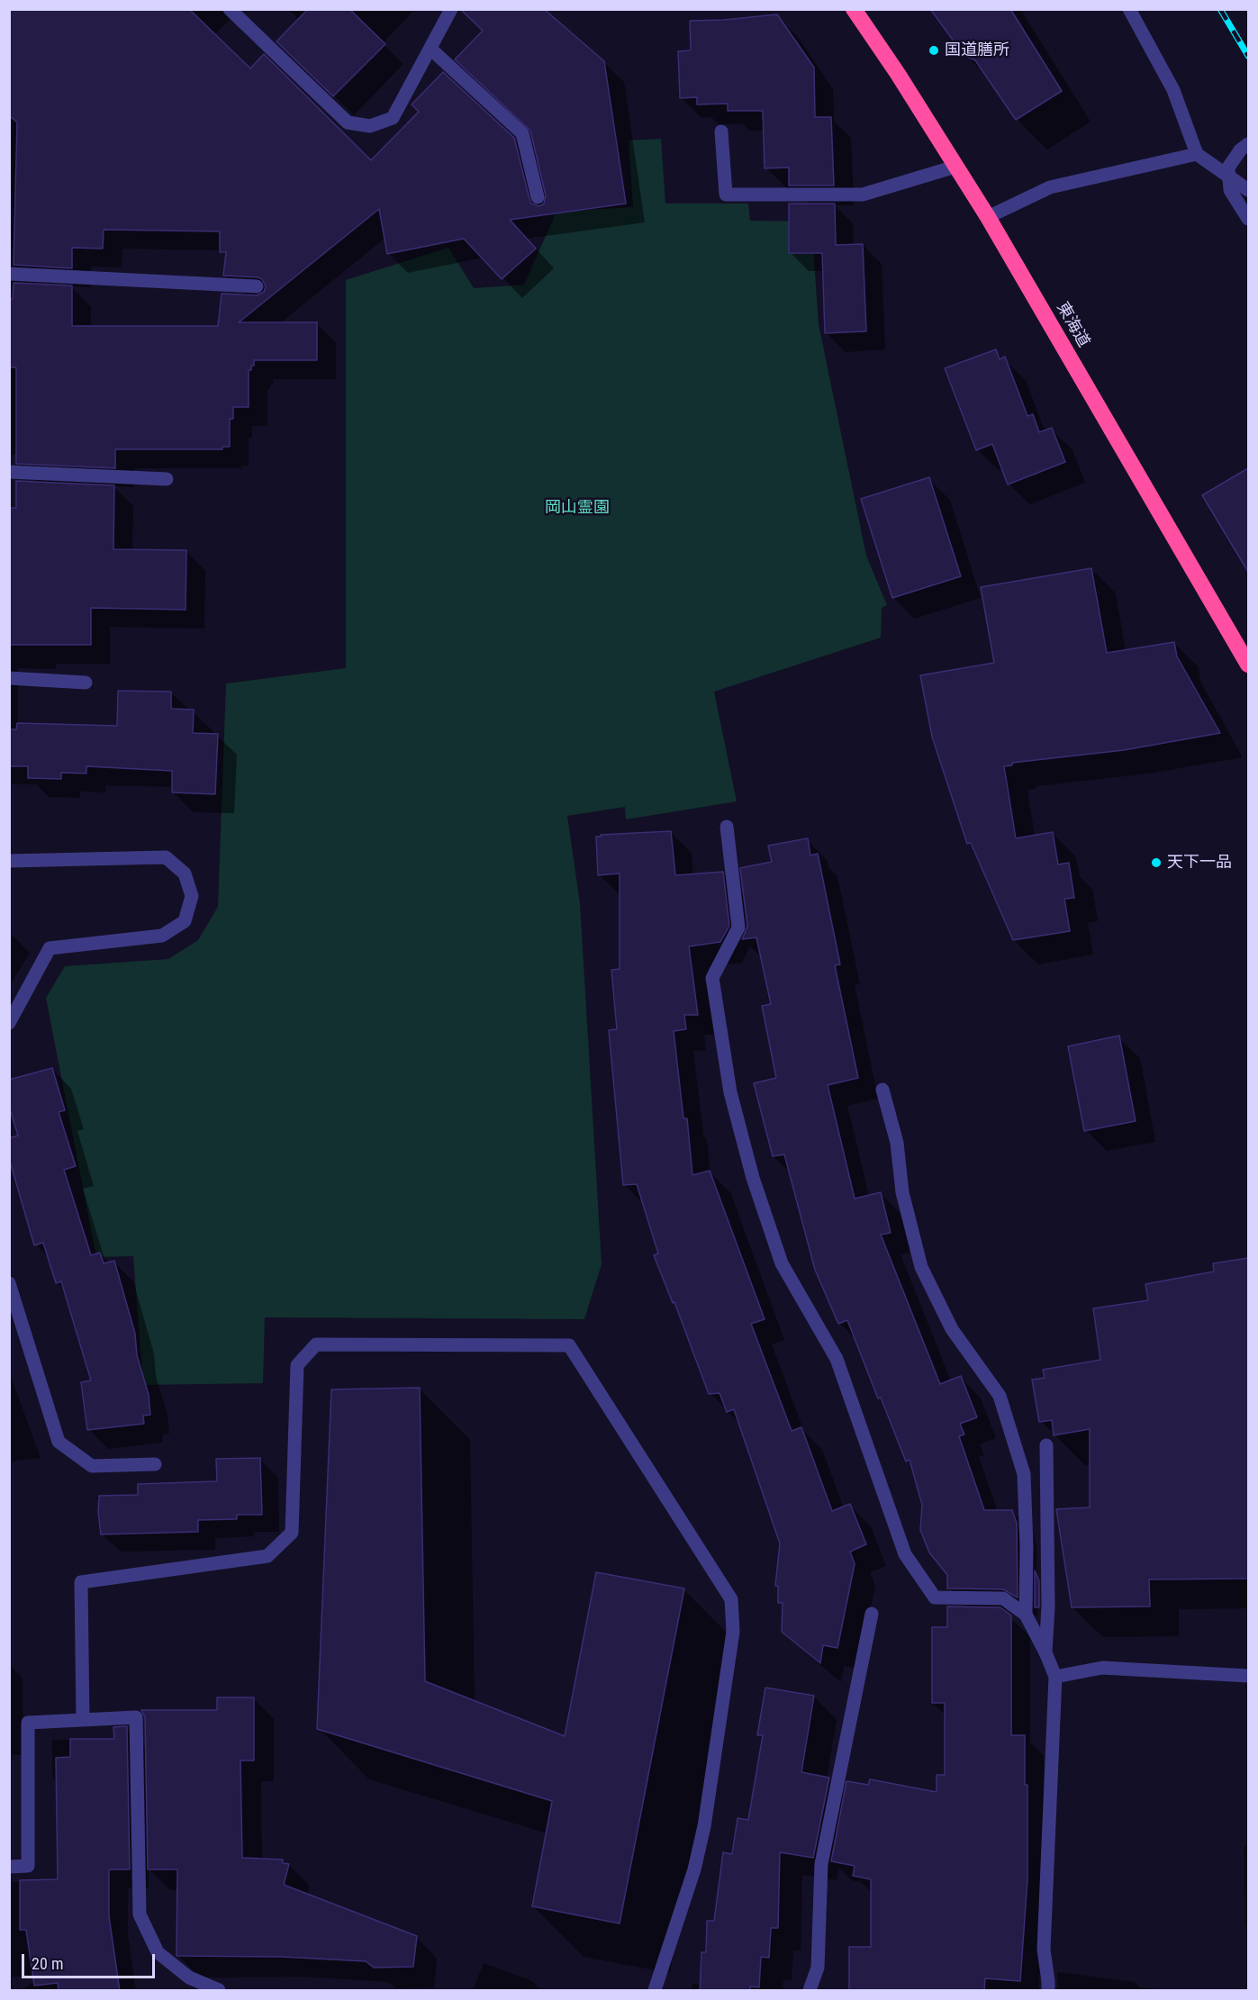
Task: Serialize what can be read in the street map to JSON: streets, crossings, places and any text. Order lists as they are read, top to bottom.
{
  "streets": {
    "highway": ["東海道"]
  },
  "parks": ["岡山霊園"],
  "places": ["国道膳所", "天下一品"],
  "scale_bar": "20 m"
}
